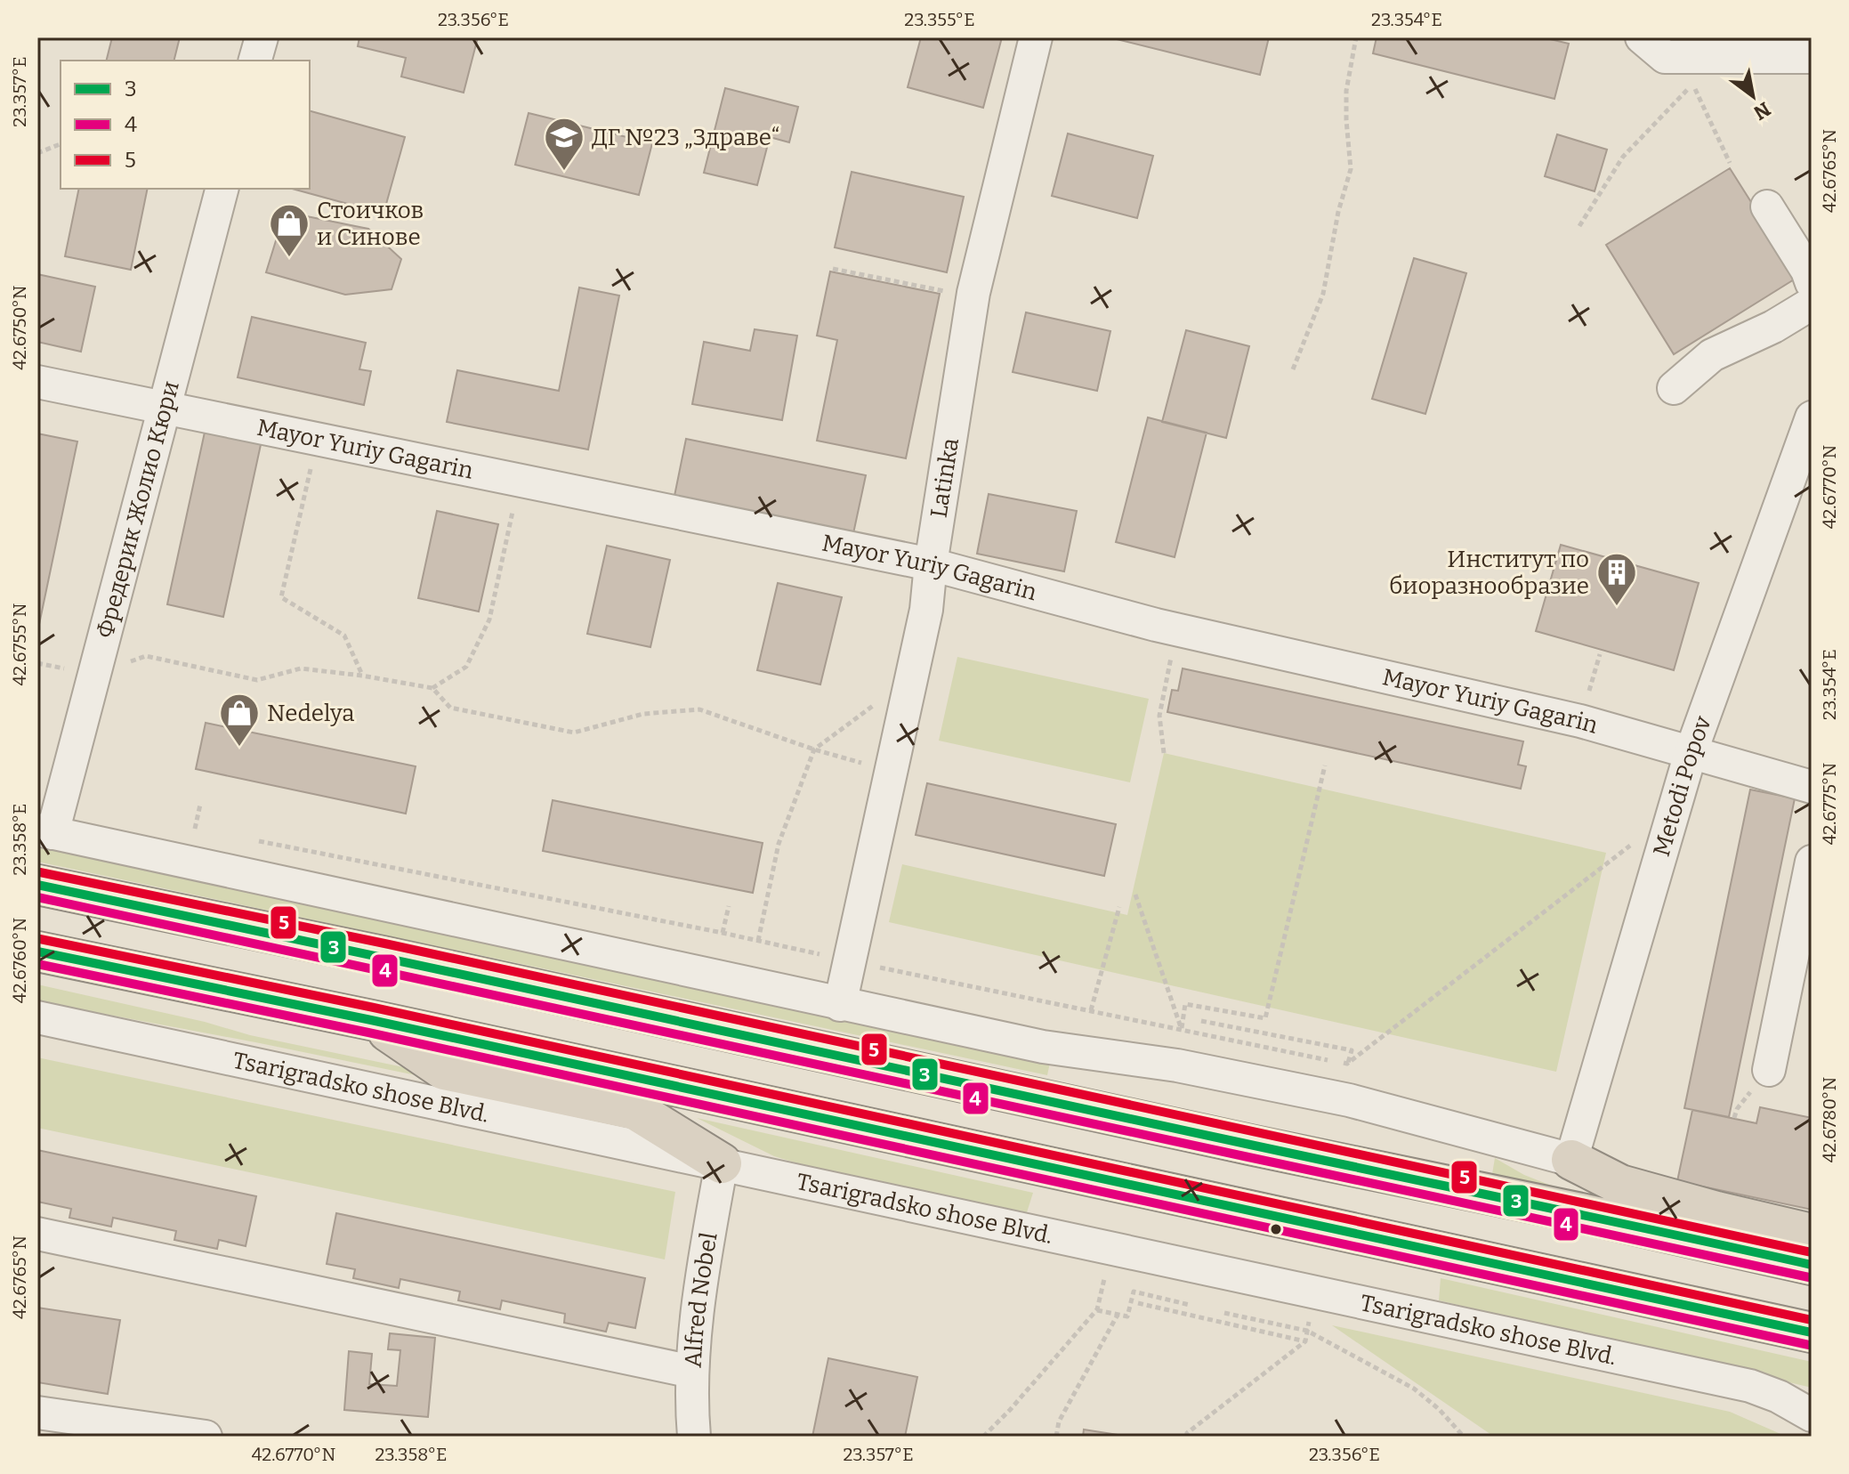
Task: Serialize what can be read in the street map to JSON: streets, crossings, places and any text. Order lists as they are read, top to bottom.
{
  "streets": {
    "street": [
      "Mayor Yuriy Gagarin",
      "Latinka",
      "Фредерик Жолио Кюри",
      "Metodi Popov",
      "Tsarigradsko shose Blvd.",
      "Alfred Nobel"
    ]
  },
  "crossings": [
    ["Mayor Yuriy Gagarin", "Latinka"],
    ["Mayor Yuriy Gagarin", "Фредерик Жолио Кюри"],
    ["Mayor Yuriy Gagarin", "Metodi Popov"],
    ["Tsarigradsko shose Blvd.", "Alfred Nobel"]
  ],
  "places": {
    "school or university": ["ДГ №23 „Здраве“"],
    "shop": ["Стоичков и Синове", "Nedelya"],
    "building": ["Институт по биоразнообразие"]
  },
  "lines": ["transit line 5", "transit line 3", "transit line 4"],
  "legend": ["3", "4", "5"],
  "north": "bottom right",
  "coordinates": [
    "23.356°E",
    "23.355°E",
    "23.354°E",
    "23.357°E",
    "42.6765°N",
    "42.6750°N",
    "42.6770°N",
    "42.6755°N",
    "42.6775°N",
    "23.358°E",
    "42.6760°N",
    "42.6780°N"
  ]
}
